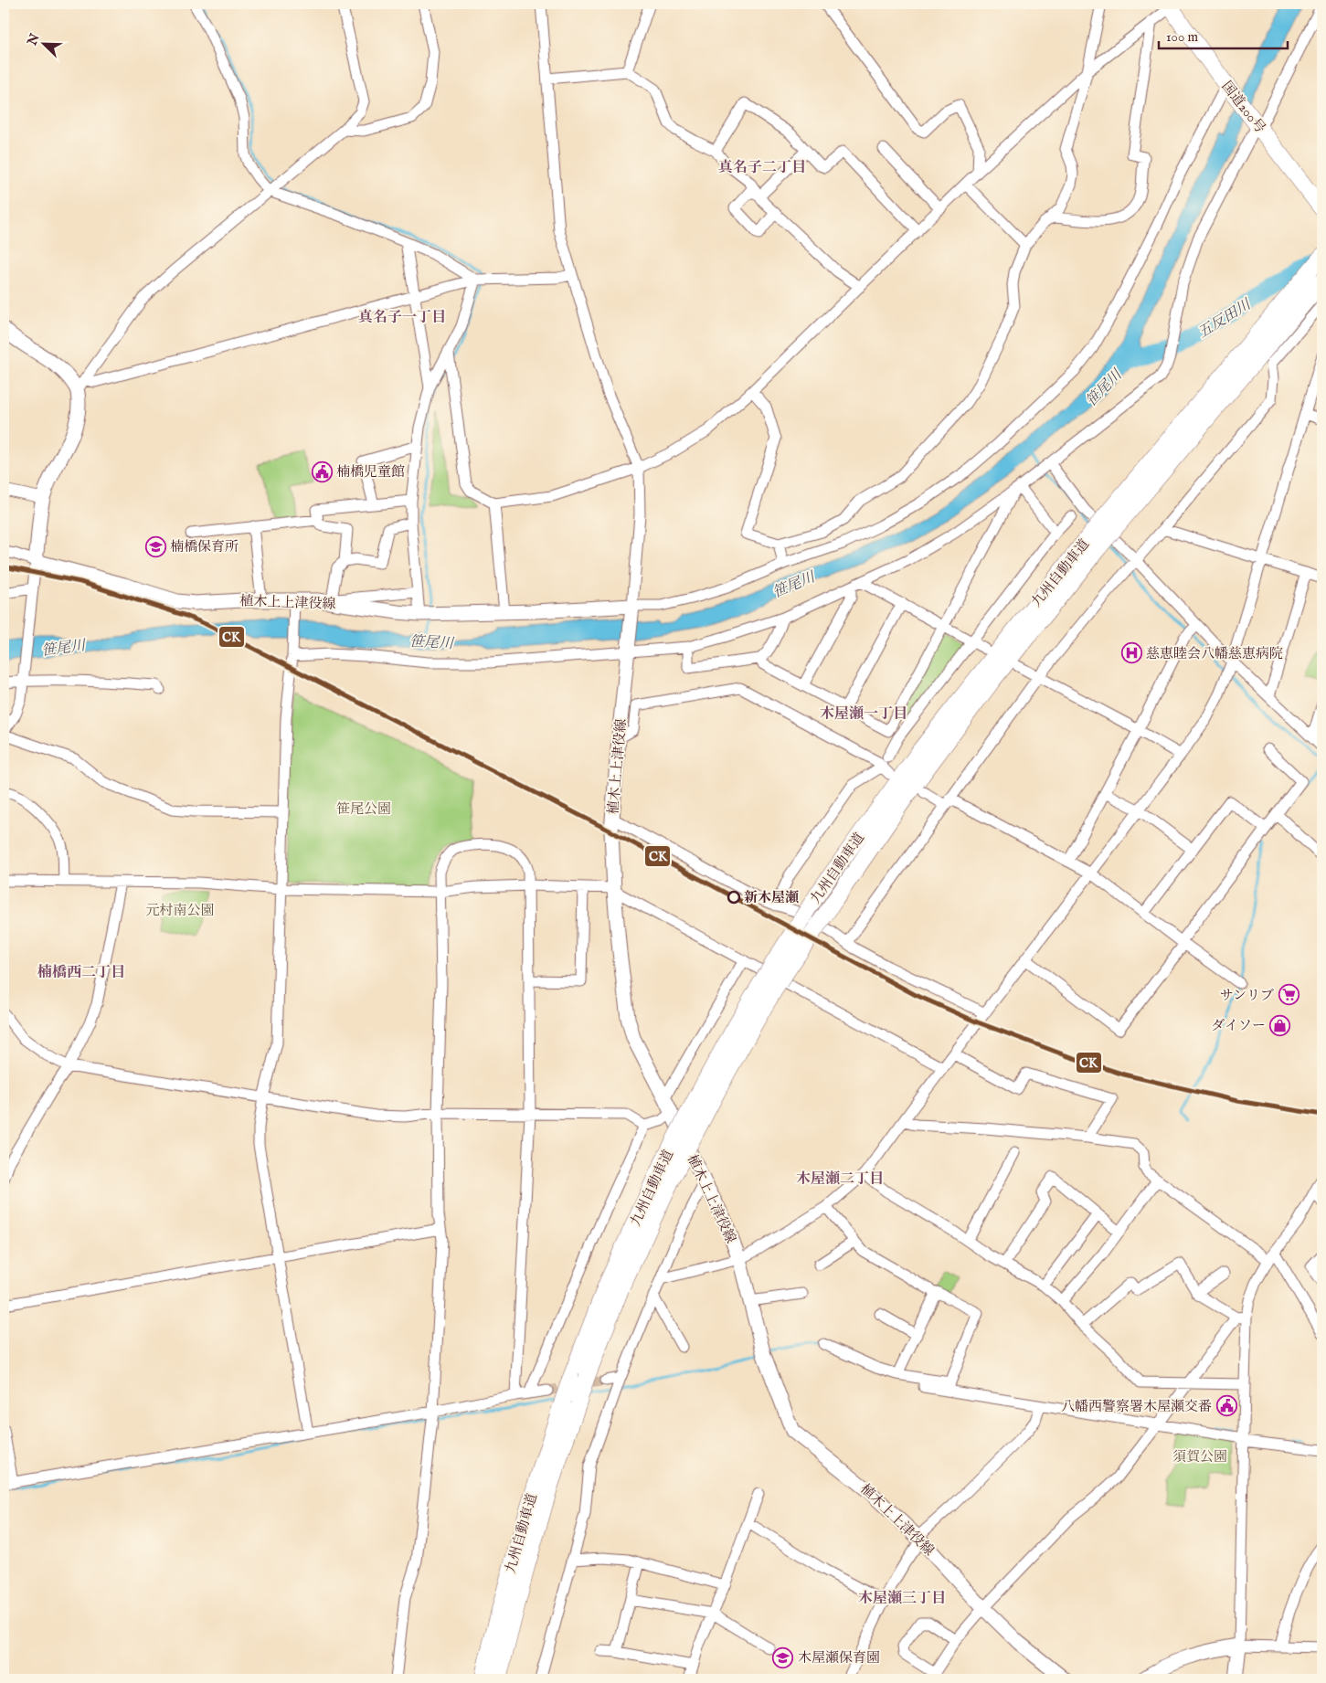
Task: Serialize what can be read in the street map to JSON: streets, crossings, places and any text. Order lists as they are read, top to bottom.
{
  "streets": {
    "highway": ["国道200号", "九州自動車道"],
    "main road": ["植木上上津役線"]
  },
  "districts": [
    "真名子二丁目",
    "真名子一丁目",
    "木屋瀬一丁目",
    "楠橋西二丁目",
    "木屋瀬二丁目",
    "木屋瀬三丁目"
  ],
  "water": ["五反田川", "笹尾川"],
  "parks": ["笹尾公園", "元村南公園", "須賀公園"],
  "places": {
    "public building": ["楠橋児童館", "八幡西警察署木屋瀬交番"],
    "school or university": ["楠橋保育所", "木屋瀬保育園"],
    "hospital": ["慈恵睦会八幡慈恵病院"],
    "other": ["新木屋瀬"],
    "supermarket": ["サンリブ"],
    "shop": ["ダイソー"]
  },
  "lines": ["transit line CK"],
  "scale_bar": "100 m",
  "north": "top left"
}
